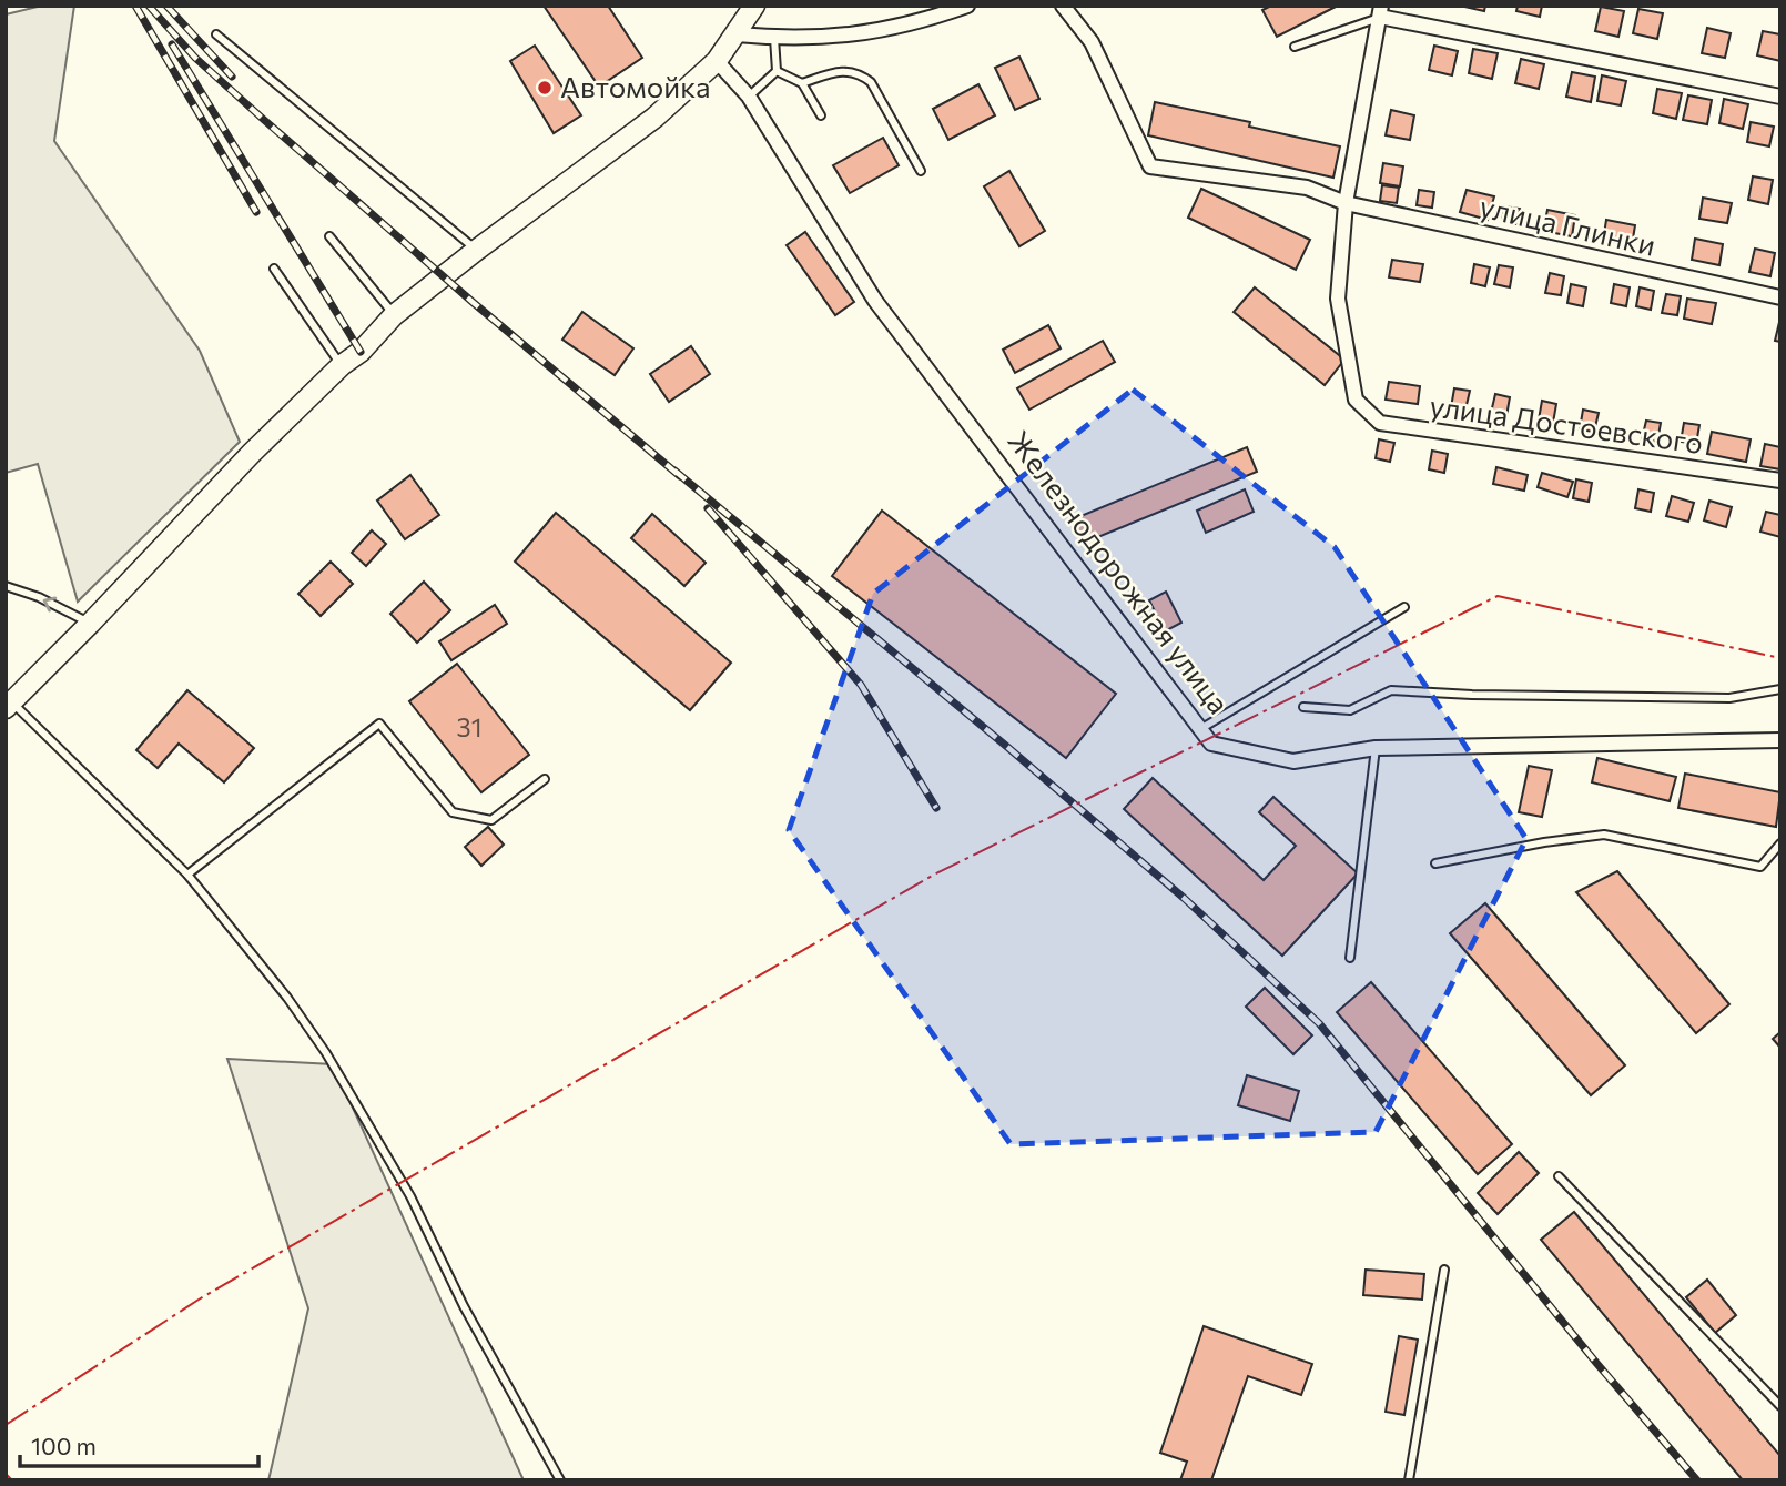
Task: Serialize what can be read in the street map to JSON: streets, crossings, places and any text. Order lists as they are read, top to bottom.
{
  "streets": {
    "street": ["улица Глинки", "улица Достоевского", "Железнодорожная улица"]
  },
  "crossings": [
    ["улица Глинки", "улица Достоевского"]
  ],
  "places": ["Автомойка"],
  "house_numbers": ["31"],
  "scale_bar": "100 m"
}
